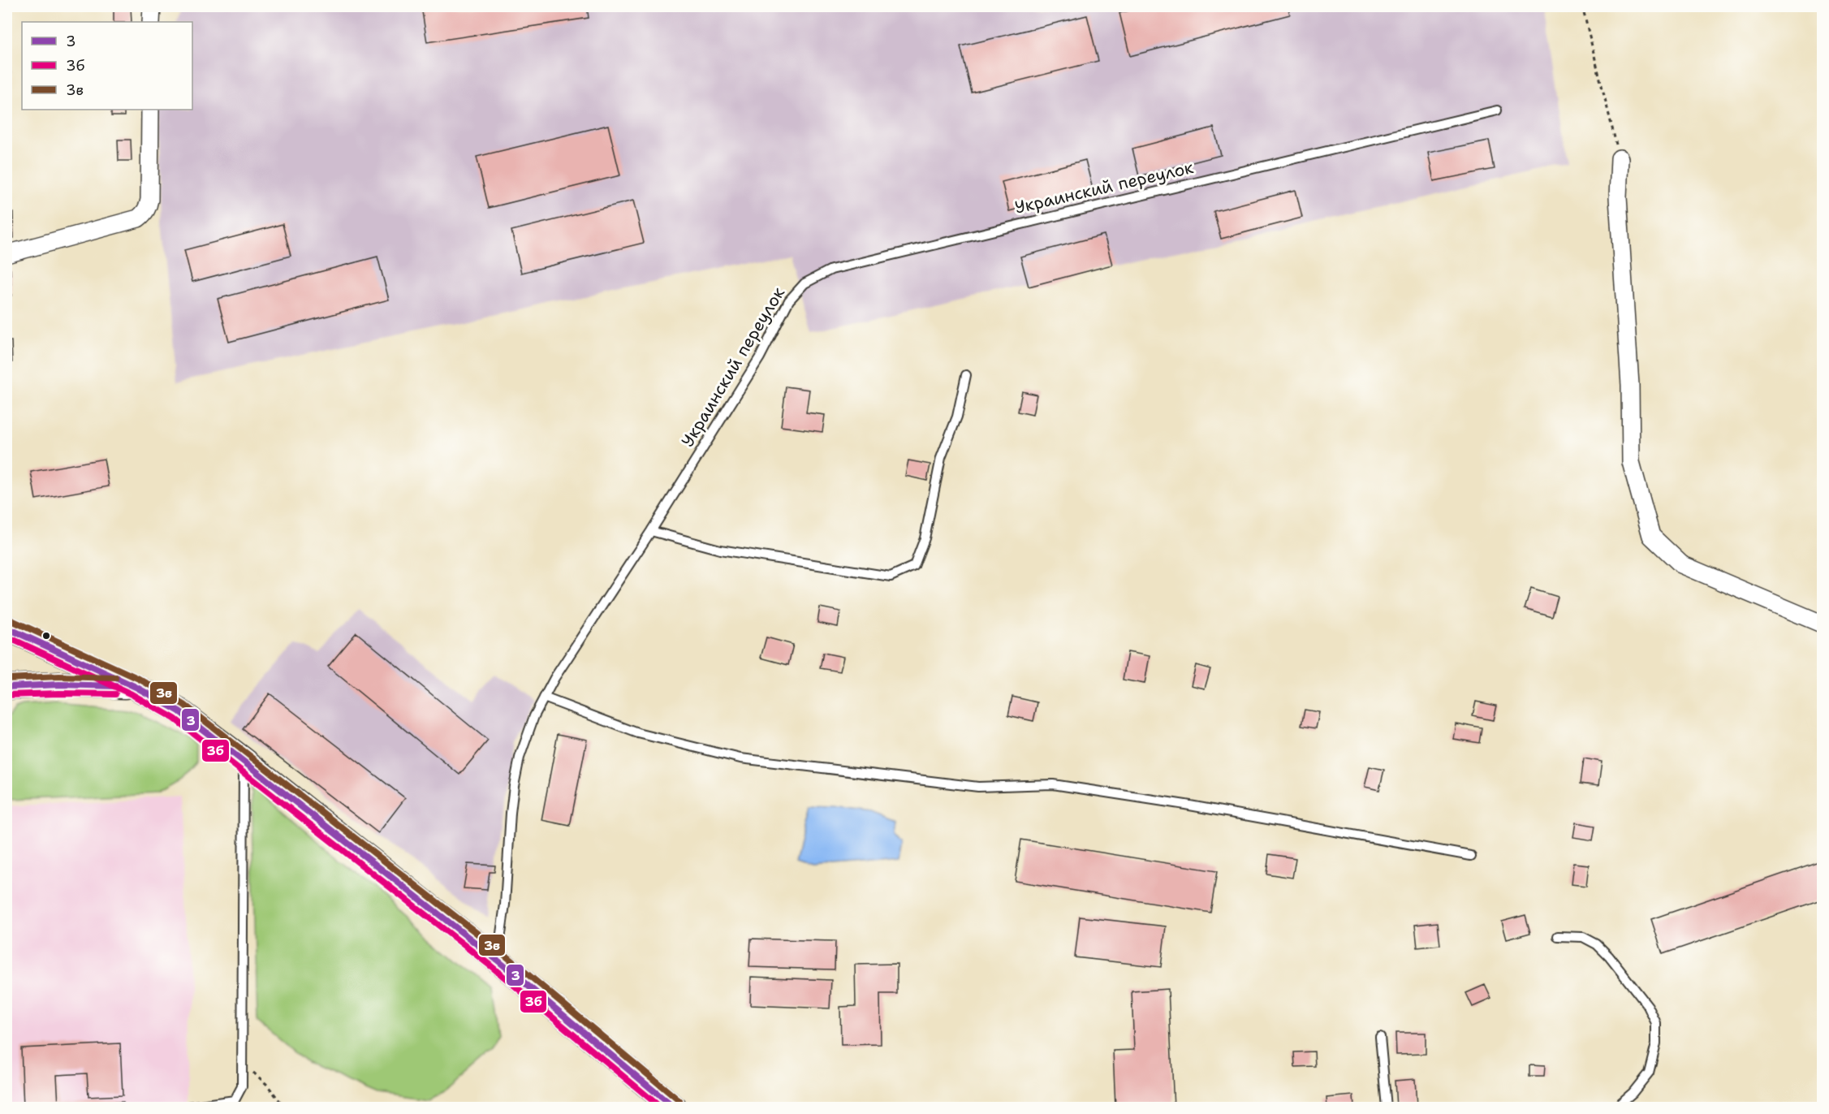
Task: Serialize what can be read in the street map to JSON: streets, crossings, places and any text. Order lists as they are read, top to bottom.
{
  "streets": {
    "lane": ["Украинский переулок"]
  },
  "lines": ["transit line 3в", "transit line 3", "transit line 3б"],
  "legend": ["3", "3б", "3в"]
}
